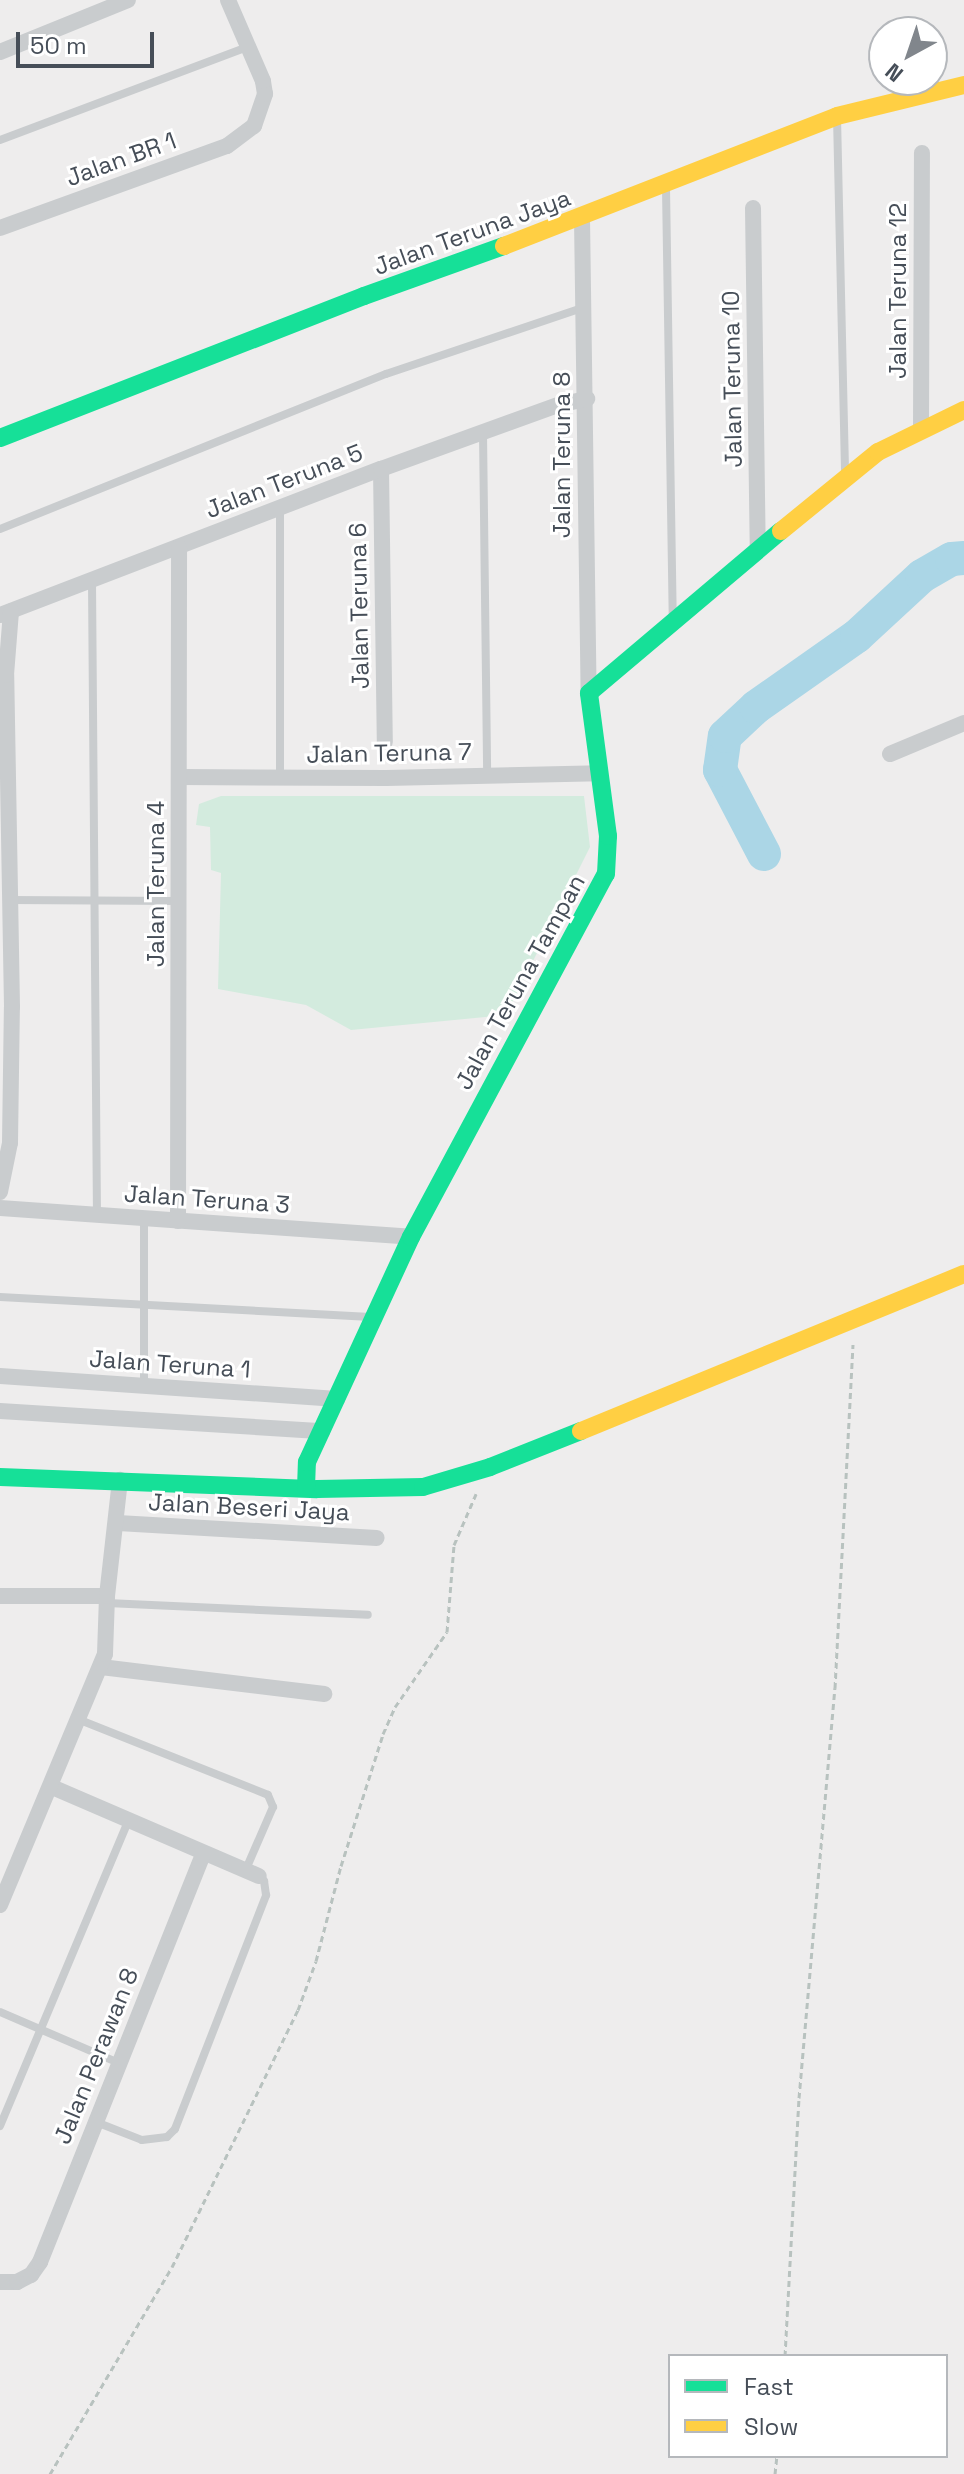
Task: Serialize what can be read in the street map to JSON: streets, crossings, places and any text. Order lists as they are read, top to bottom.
{
  "streets": {
    "street": [
      "Jalan BR 1",
      "Jalan Teruna Jaya",
      "Jalan Teruna 12",
      "Jalan Teruna 10",
      "Jalan Teruna 8",
      "Jalan Teruna 5",
      "Jalan Teruna 6",
      "Jalan Teruna 7",
      "Jalan Teruna 4",
      "Jalan Teruna Tampan",
      "Jalan Teruna 3",
      "Jalan Teruna 1",
      "Jalan Beseri Jaya",
      "Jalan Perawan 8"
    ]
  },
  "crossings": [
    ["Jalan Teruna Jaya", "Jalan Teruna 8"],
    ["Jalan Teruna 8", "Jalan Teruna 5"],
    ["Jalan Teruna 8", "Jalan Teruna Tampan"],
    ["Jalan Teruna 5", "Jalan Teruna 6"],
    ["Jalan Teruna 5", "Jalan Teruna 4"],
    ["Jalan Teruna 7", "Jalan Teruna 4"],
    ["Jalan Teruna 7", "Jalan Teruna Tampan"],
    ["Jalan Teruna 4", "Jalan Teruna 3"],
    ["Jalan Teruna Tampan", "Jalan Teruna 3"],
    ["Jalan Teruna Tampan", "Jalan Teruna 1"]
  ],
  "legend": ["Fast", "Slow"],
  "scale_bar": "50 m",
  "north": "bottom left"
}
